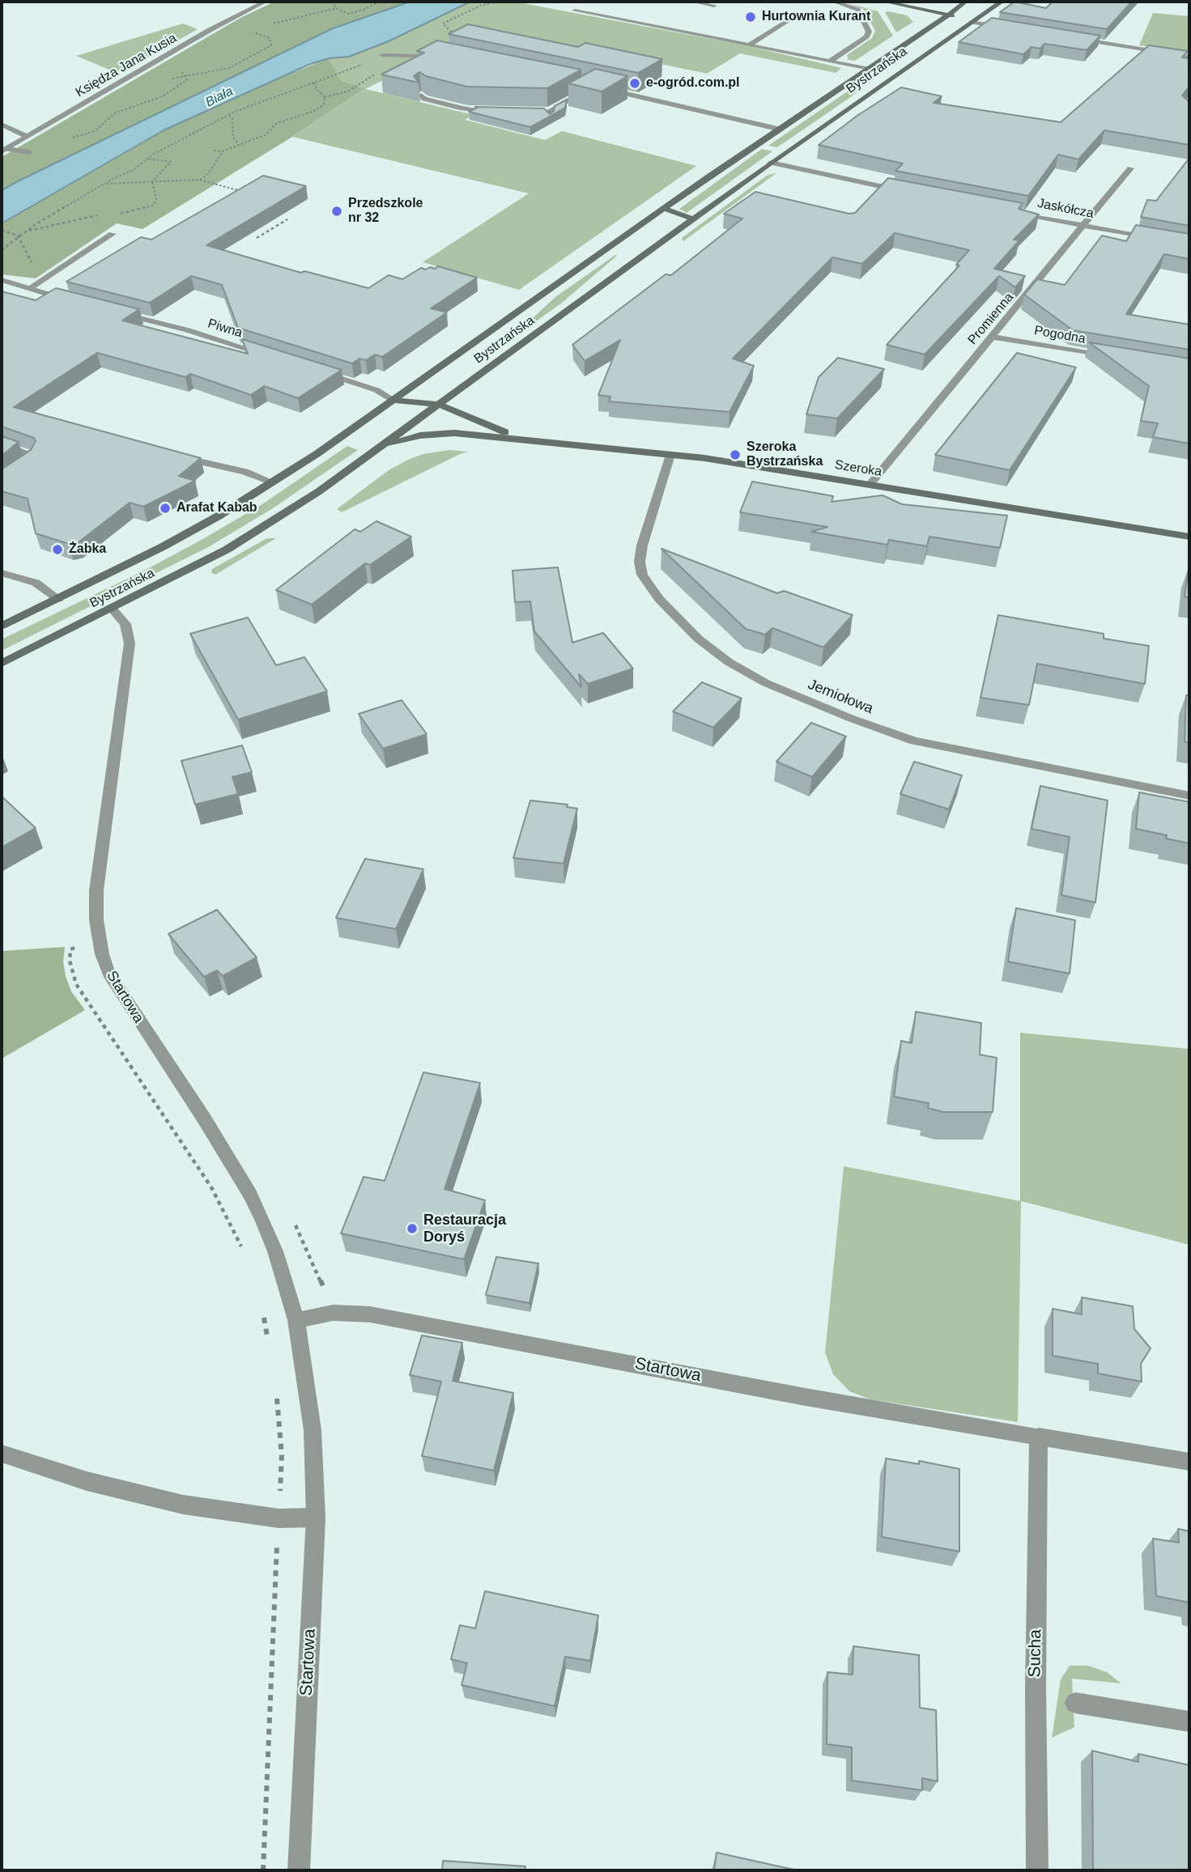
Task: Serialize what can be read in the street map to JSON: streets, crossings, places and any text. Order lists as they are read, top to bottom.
{
  "streets": {
    "main road": ["Bystrzańska", "Szeroka"],
    "street": [
      "Księdza Jana Kusia",
      "Jaskółcza",
      "Promienna",
      "Piwna",
      "Pogodna",
      "Jemiołowa",
      "Startowa",
      "Sucha"
    ]
  },
  "crossings": [
    ["Bystrzańska", "Szeroka"],
    ["Bystrzańska", "Startowa"],
    ["Jaskółcza", "Promienna"],
    ["Promienna", "Pogodna"],
    ["Promienna", "Szeroka"],
    ["Szeroka", "Jemiołowa"],
    ["Startowa", "Sucha"]
  ],
  "water": ["Biała"],
  "places": [
    "Hurtownia Kurant",
    "e-ogród.com.pl",
    "Przedszkole nr 32",
    "Szeroka Bystrzańska",
    "Arafat Kabab",
    "Żabka",
    "Restauracja Doryś"
  ]
}
